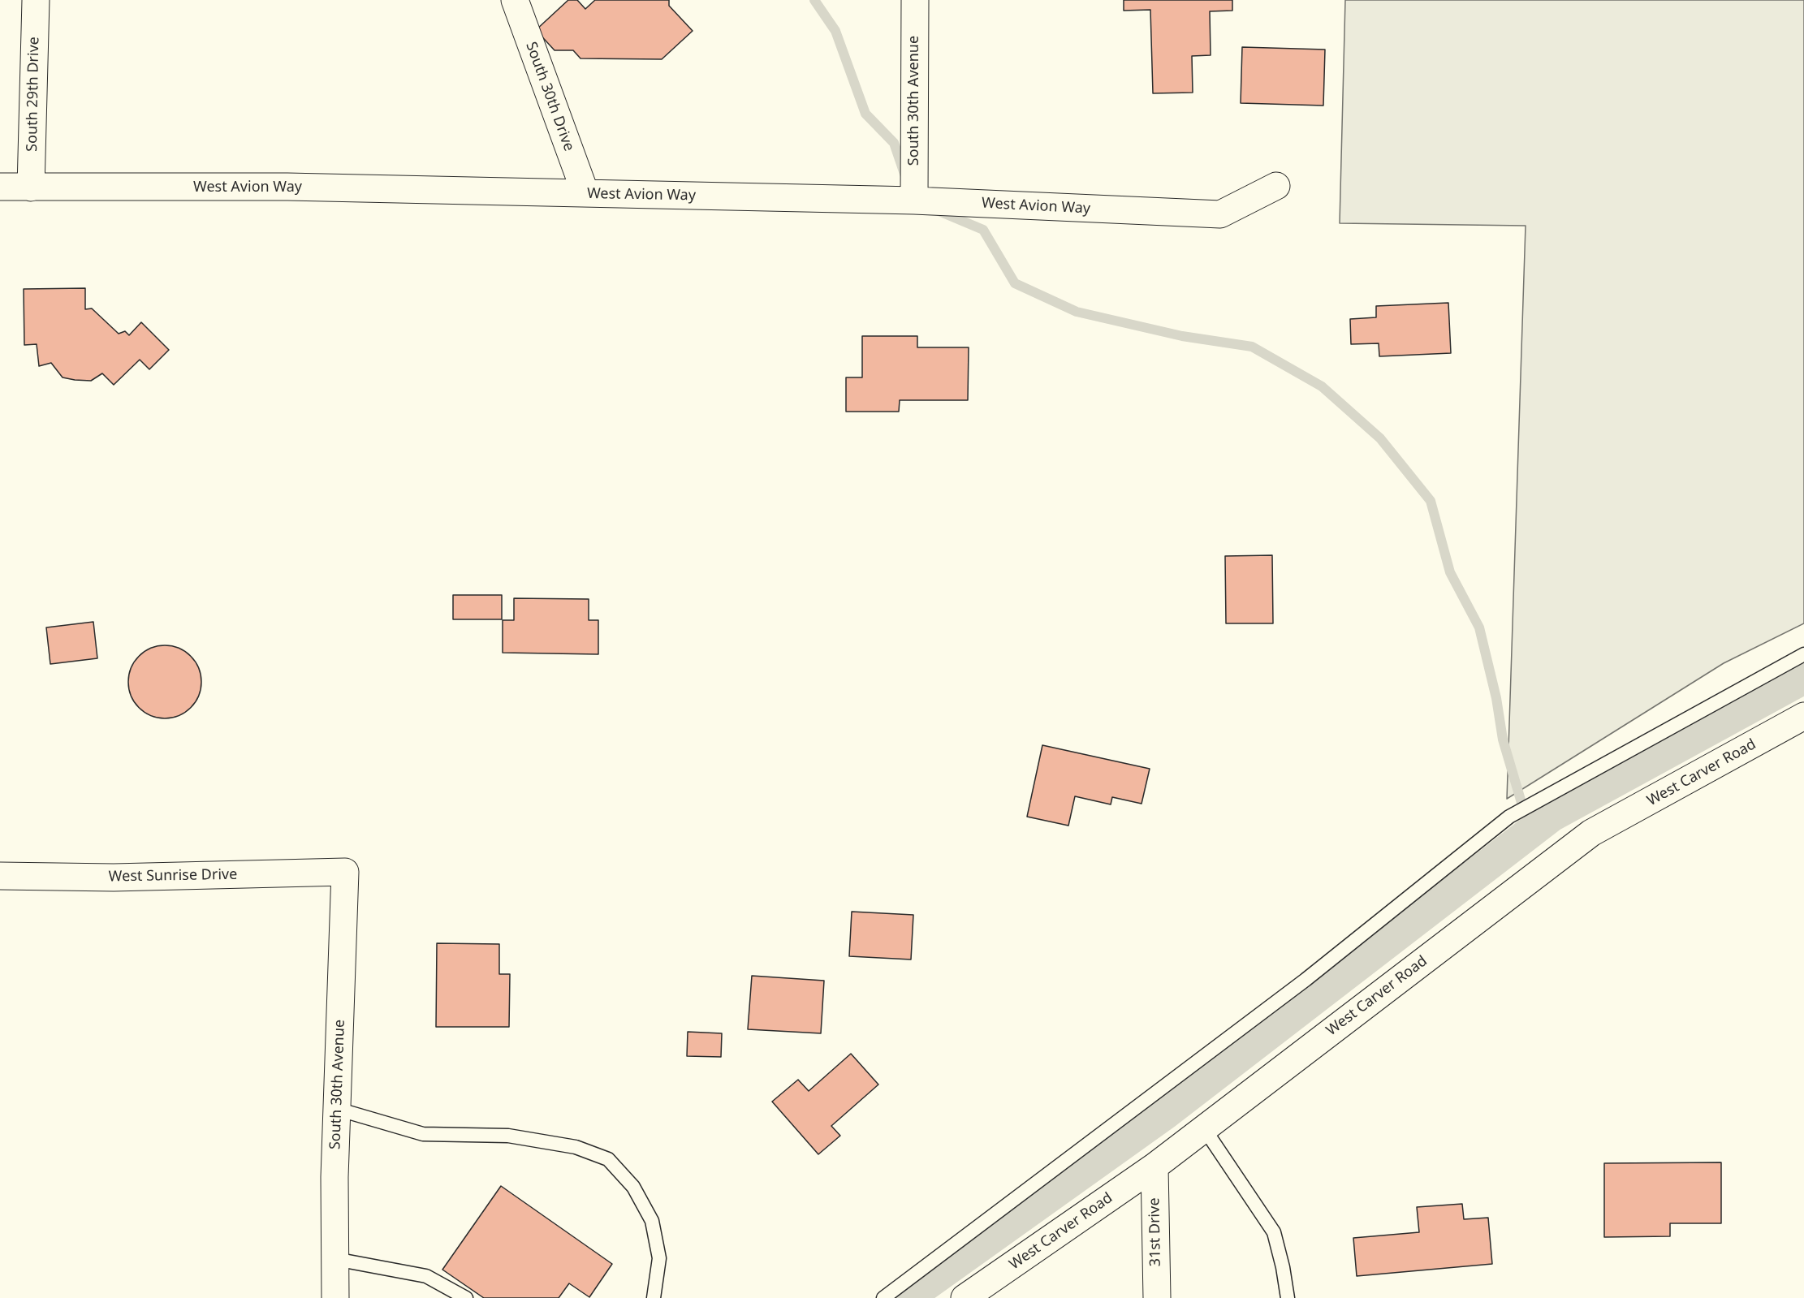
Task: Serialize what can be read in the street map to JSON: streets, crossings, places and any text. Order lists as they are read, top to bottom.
{
  "streets": {
    "street": [
      "South 29th Drive",
      "South 30th Drive",
      "South 30th Avenue",
      "West Avion Way",
      "West Carver Road",
      "West Sunrise Drive",
      "31st Drive"
    ]
  },
  "crossings": [
    ["South 29th Drive", "West Avion Way"],
    ["South 30th Drive", "West Avion Way"],
    ["South 30th Avenue", "West Avion Way"],
    ["South 30th Avenue", "West Sunrise Drive"],
    ["West Carver Road", "31st Drive"]
  ]
}
